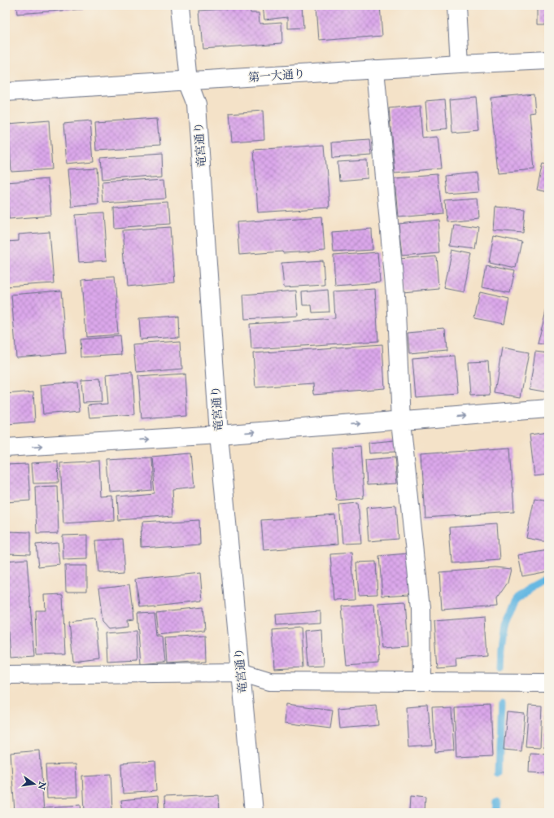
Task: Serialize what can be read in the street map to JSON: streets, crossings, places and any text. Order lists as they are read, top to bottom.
{
  "streets": {
    "street": ["第一大通り", "竜宮通り"]
  },
  "crossings": [
    ["第一大通り", "竜宮通り"]
  ],
  "north": "right"
}
